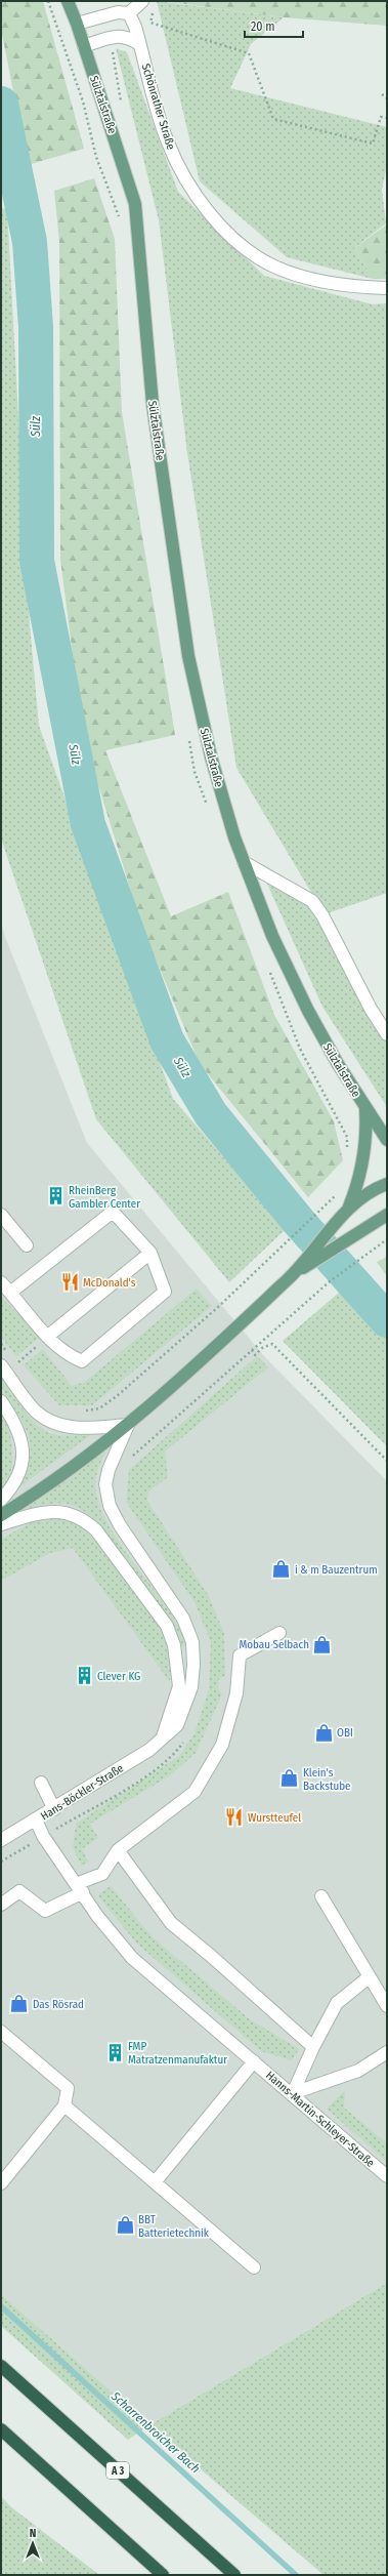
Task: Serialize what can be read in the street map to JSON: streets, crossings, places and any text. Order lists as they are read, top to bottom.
{
  "streets": {
    "highway": ["A 3"],
    "main road": ["Sülztalstraße"],
    "street": ["Schönrather Straße", "Hans-Böckler-Straße", "Hanns-Martin-Schleyer-Straße"]
  },
  "crossings": [
    ["Hans-Böckler-Straße", "Hanns-Martin-Schleyer-Straße"]
  ],
  "water": ["Sülz", "Scharrenbroicher Bach"],
  "places": {
    "building": ["RheinBerg Gambler Center", "Clever KG", "FMP Matratzenmanufaktur"],
    "restaurant": ["McDonald's", "Wurstteufel"],
    "shop": [
      "i & m Bauzentrum",
      "Mobau Selbach",
      "OBI",
      "Klein's Backstube",
      "Das Rösrad",
      "BBT Batterietechnik"
    ]
  },
  "scale_bar": "20 m",
  "north": "top"
}
